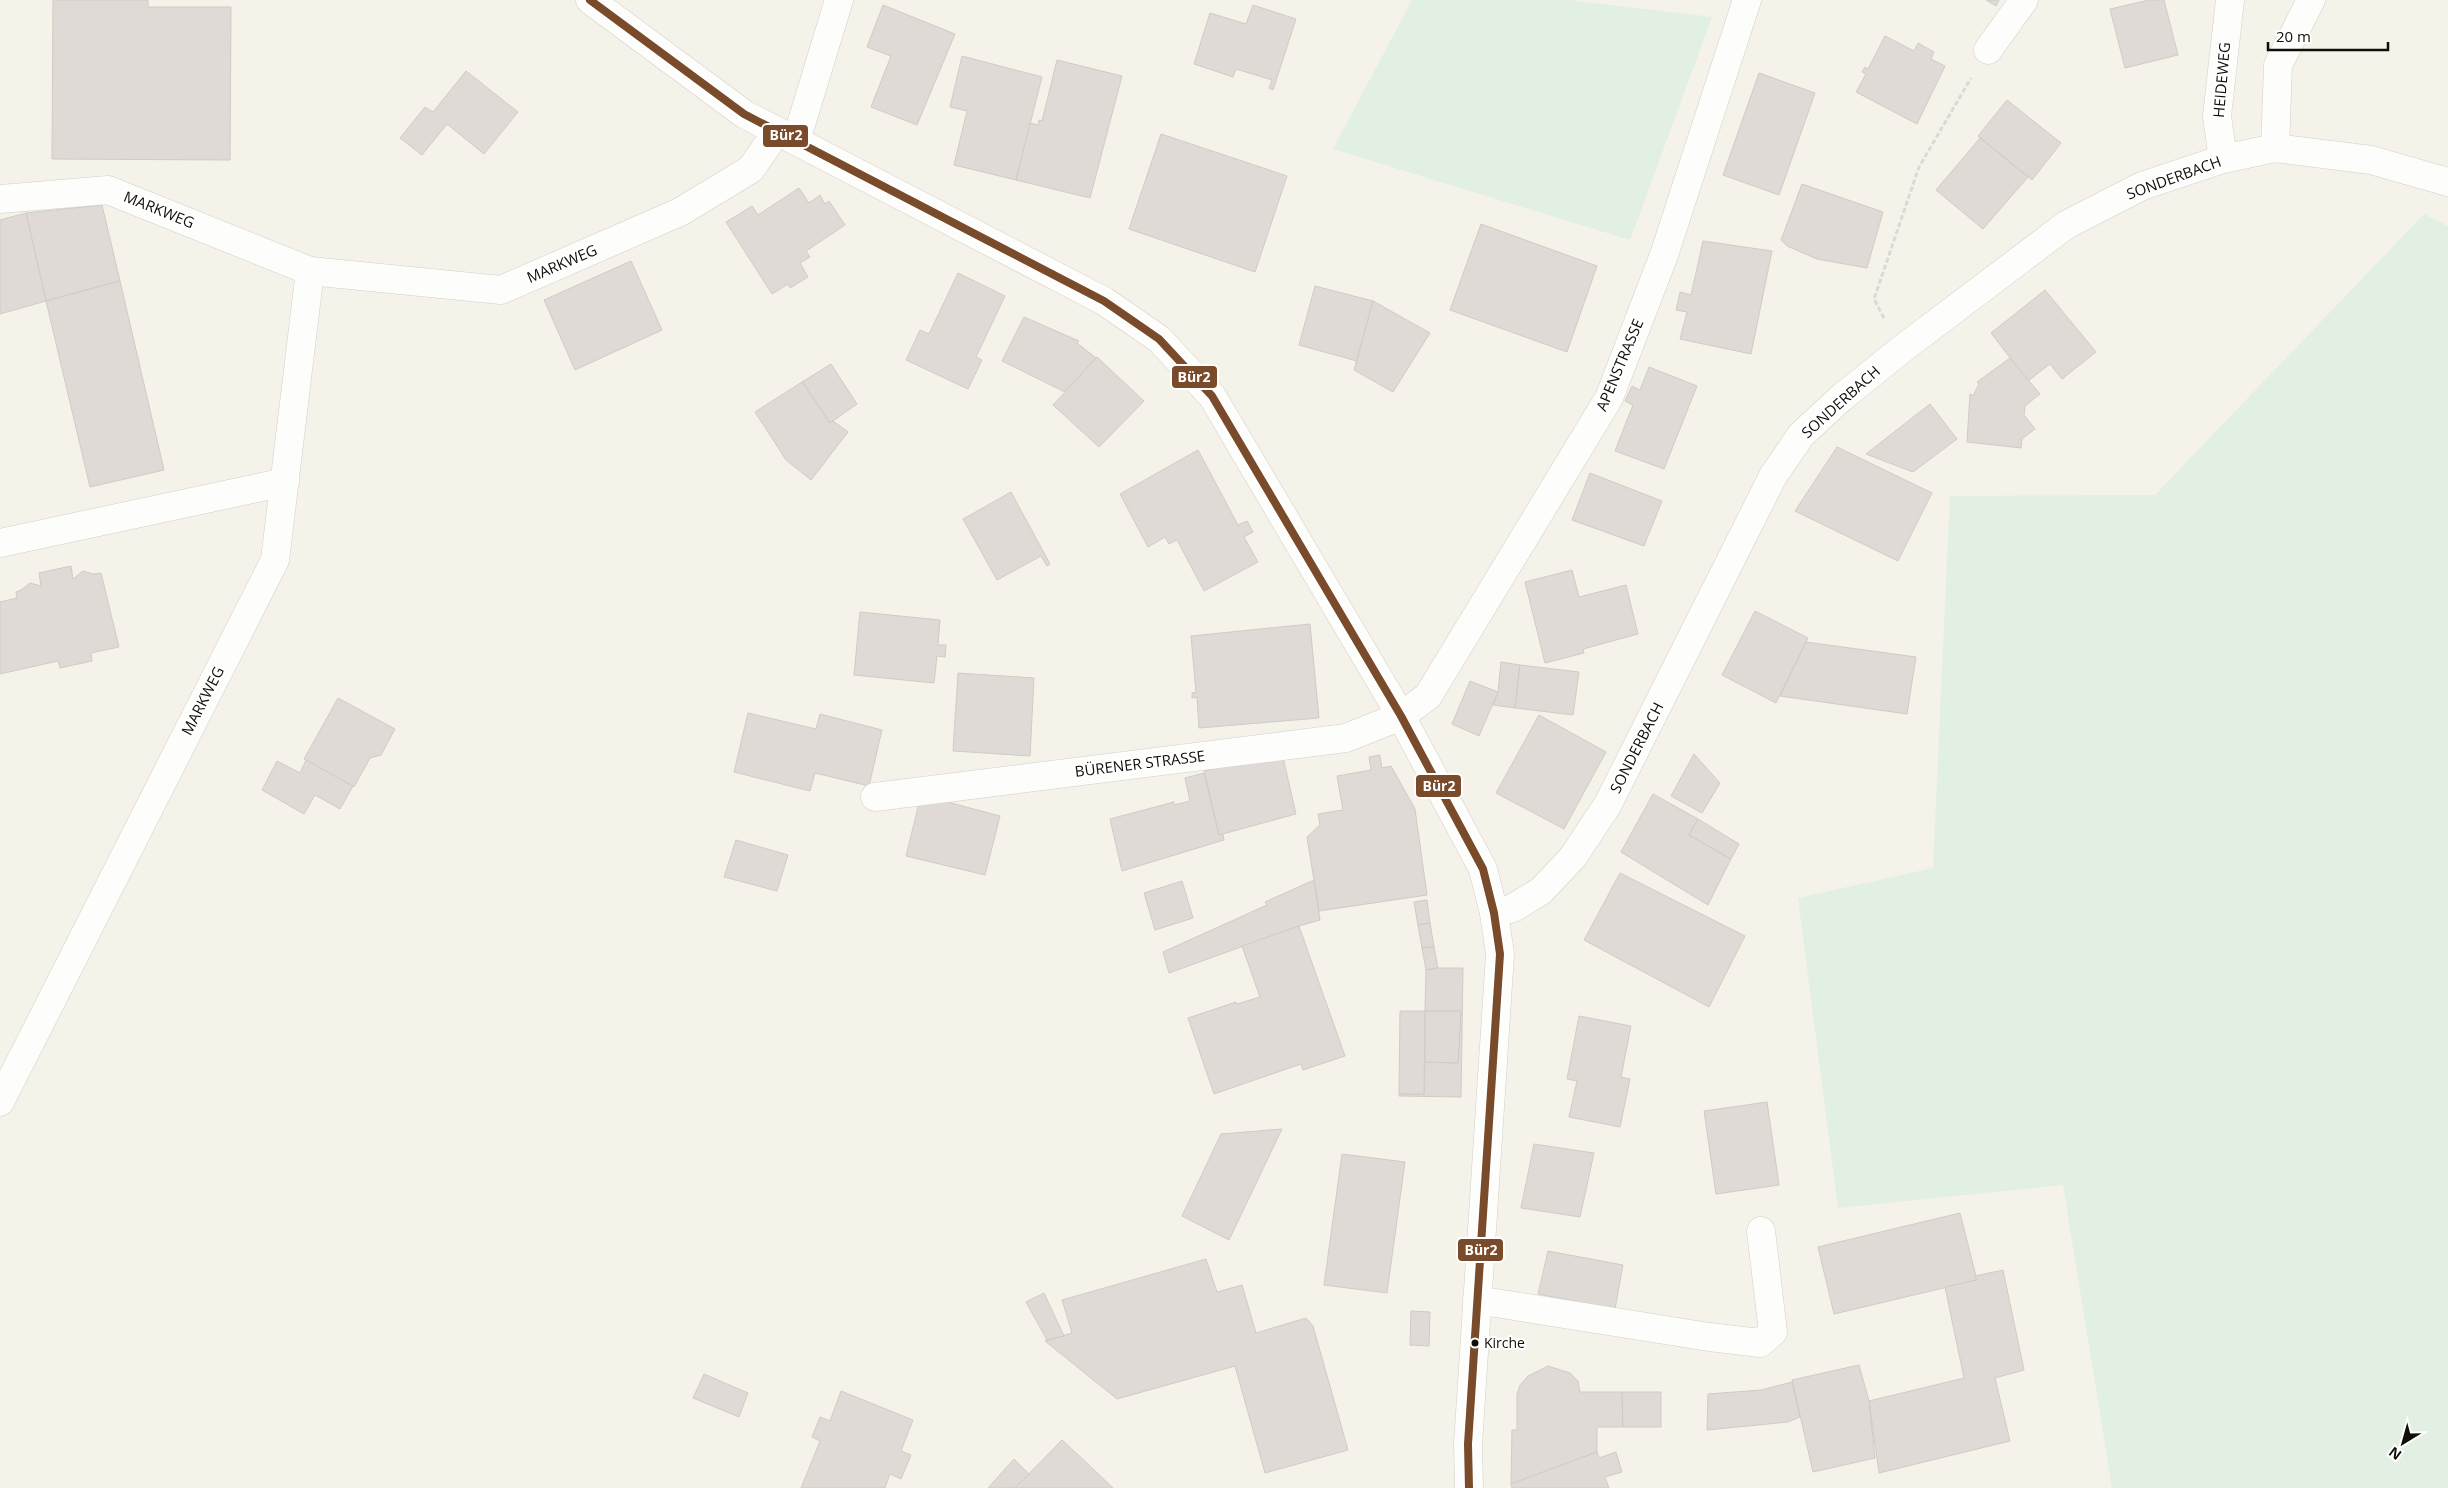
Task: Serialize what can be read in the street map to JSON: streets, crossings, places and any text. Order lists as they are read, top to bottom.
{
  "streets": {
    "street": [
      "HEIDEWEG",
      "SONDERBACH",
      "MARKWEG",
      "APENSTRASSE",
      "BÜRENER STRASSE"
    ]
  },
  "crossings": [
    ["HEIDEWEG", "SONDERBACH"],
    ["APENSTRASSE", "BÜRENER STRASSE"]
  ],
  "places": ["Kirche"],
  "lines": ["transit line Bür2"],
  "scale_bar": "20 m",
  "north": "bottom left"
}
